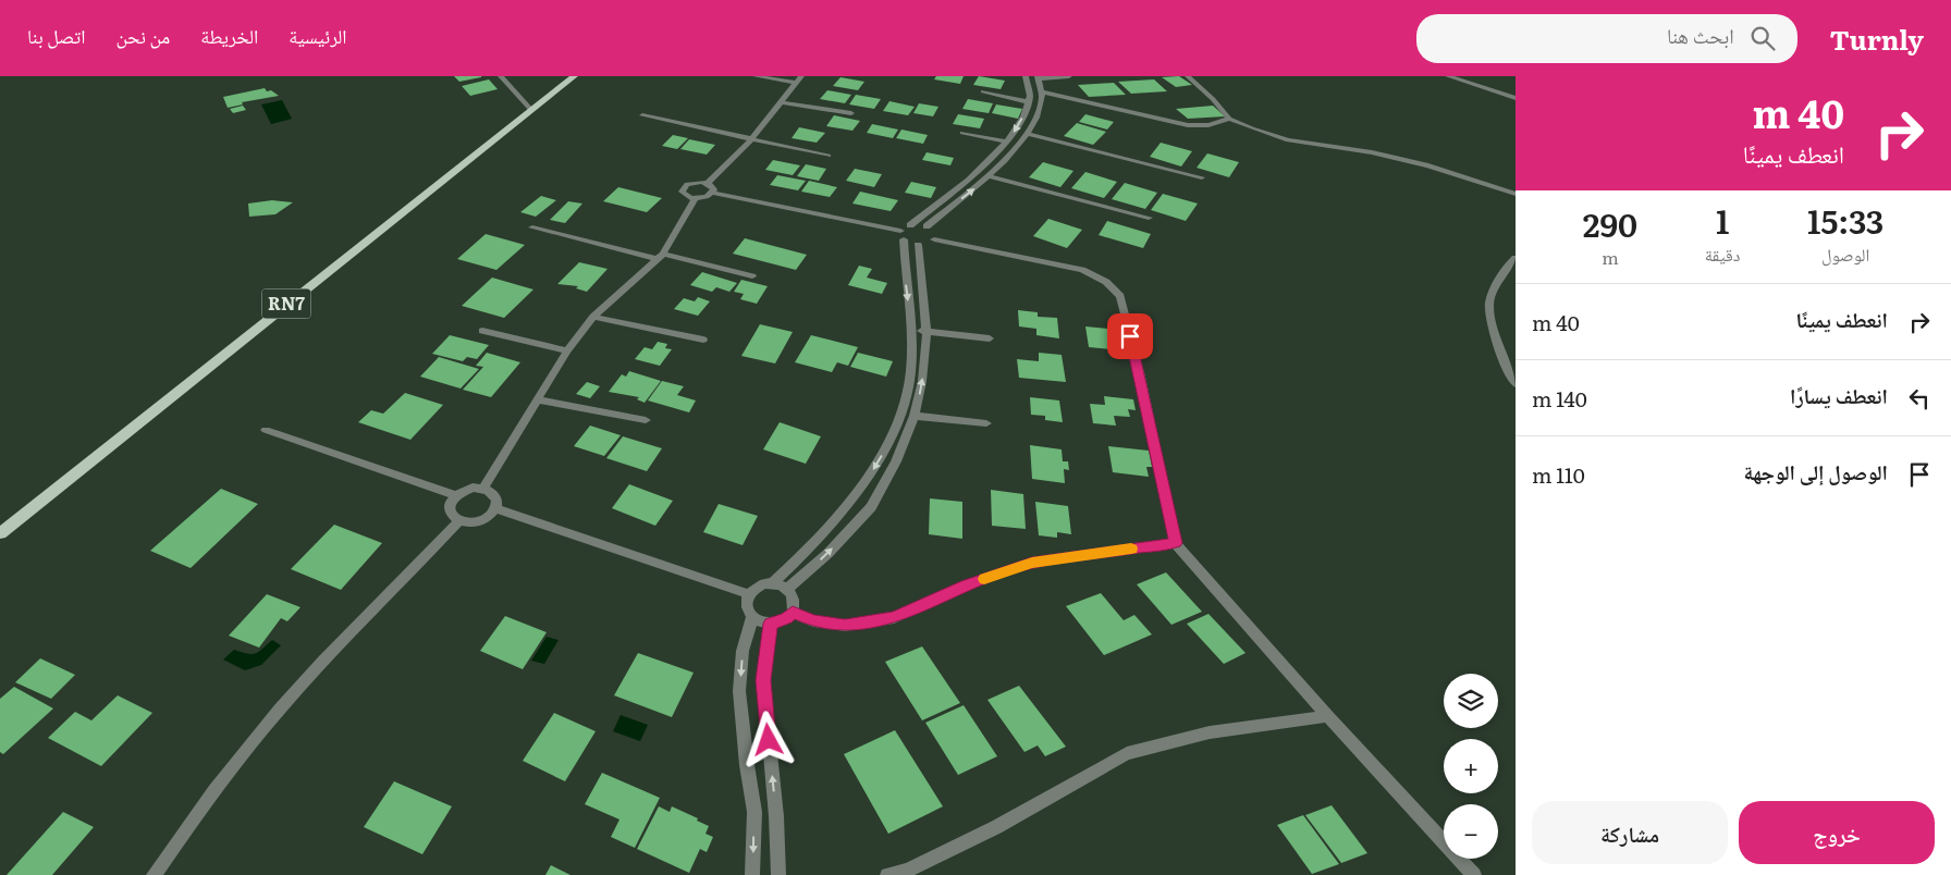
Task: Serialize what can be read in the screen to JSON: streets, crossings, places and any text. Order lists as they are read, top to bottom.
{
  "streets": {
    "main road": ["RN7"]
  },
  "page": {
    "header": "Turnly",
    "search": "ابحث هنا",
    "nav": [
      "الرئيسية",
      "الخريطة",
      "من نحن",
      "اتصل بنا"
    ],
    "turn": ["40 m", "انعطف يمينًا"],
    "eta": [
      "15:33",
      "الوصول",
      "1",
      "دقيقة",
      "290",
      "m"
    ],
    "list": [
      {
        "name": "انعطف يمينًا",
        "value": "40 m"
      },
      {
        "name": "انعطف يسارًا",
        "value": "140 m"
      },
      {
        "name": "الوصول إلى الوجهة",
        "value": "110 m"
      }
    ],
    "map_buttons": ["+", "−"],
    "buttons": ["خروج", "مشاركة"]
  }
}
